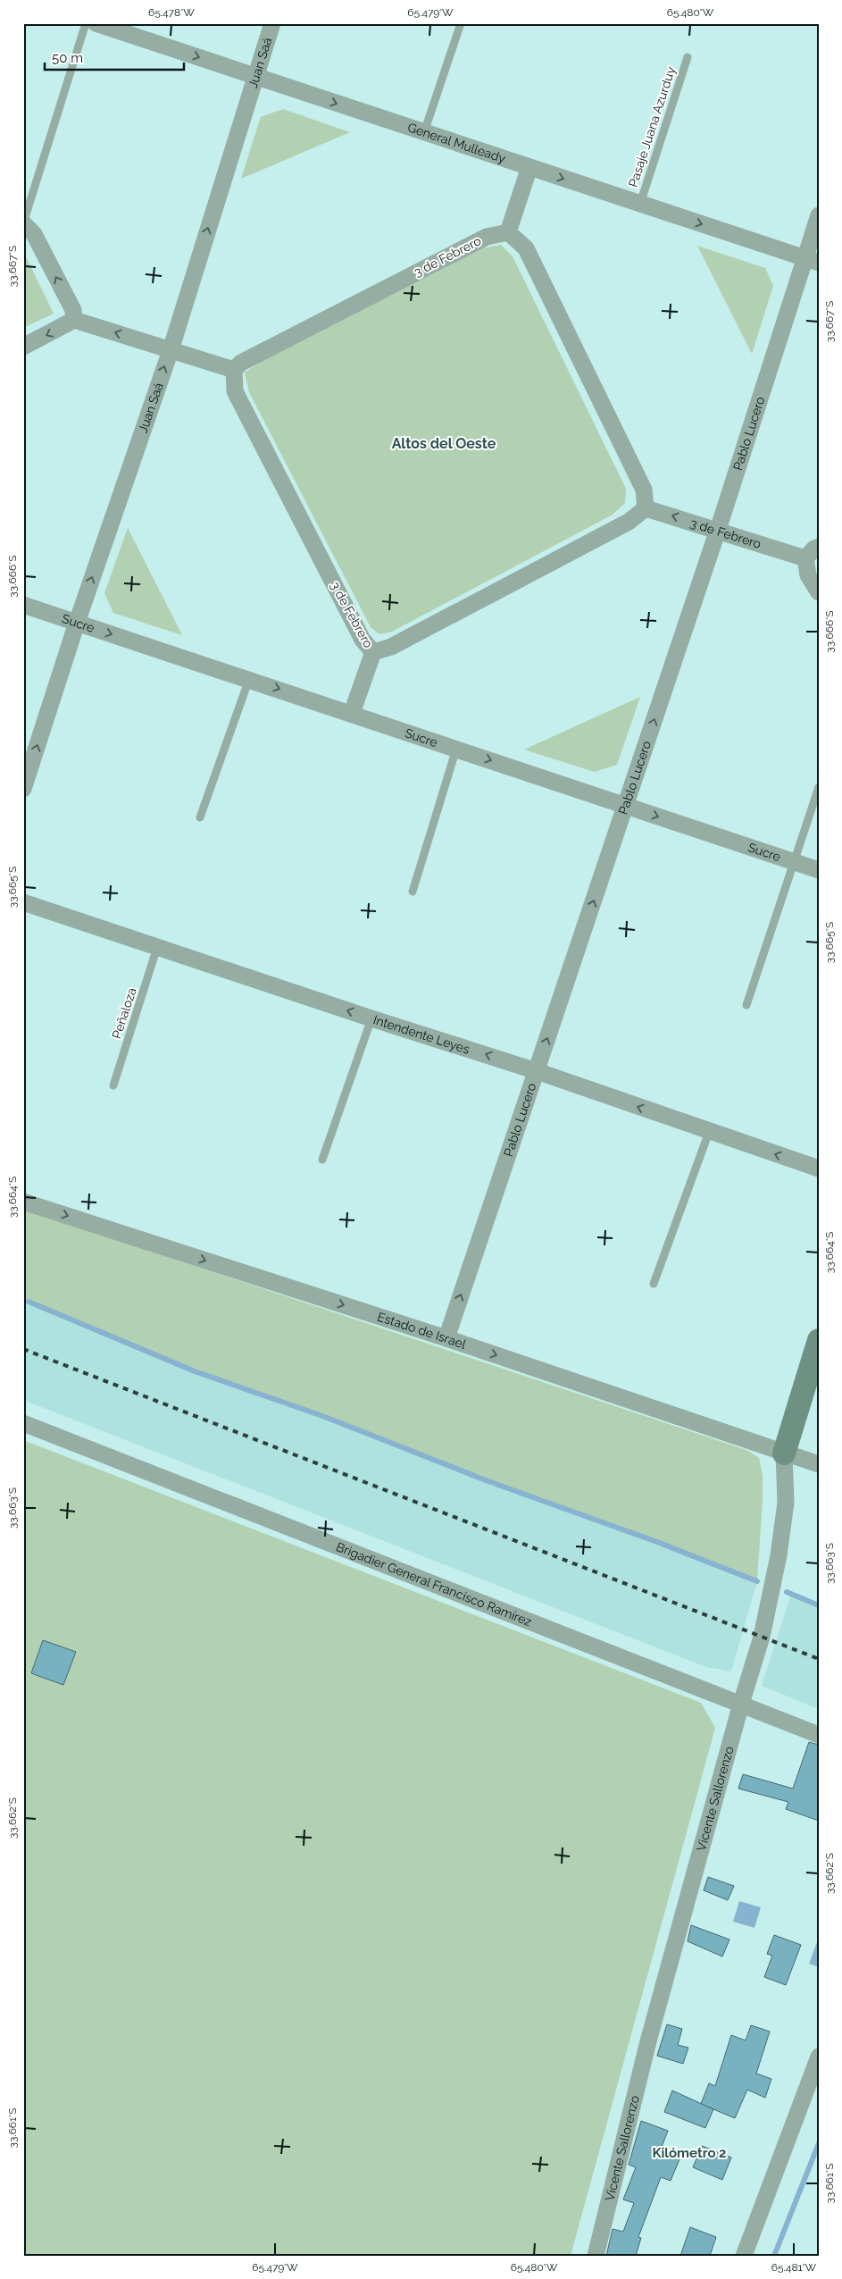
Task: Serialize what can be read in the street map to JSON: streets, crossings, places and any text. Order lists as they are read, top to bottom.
{
  "streets": {
    "street": [
      "Juan Saá",
      "General Mulleady",
      "3 de Febrero",
      "Pablo Lucero",
      "Sucre",
      "Intendente Leyes",
      "Estado de Israel",
      "Brigadier General Francisco Ramírez",
      "Vicente Sallorenzo"
    ],
    "lane": ["Pasaje Juana Azurduy", "Peñaloza"]
  },
  "crossings": [
    ["Juan Saá", "General Mulleady"],
    ["Juan Saá", "Sucre"],
    ["Pasaje Juana Azurduy", "General Mulleady"],
    ["General Mulleady", "Pablo Lucero"],
    ["3 de Febrero", "Pablo Lucero"],
    ["Pablo Lucero", "Sucre"],
    ["Pablo Lucero", "Intendente Leyes"],
    ["Pablo Lucero", "Estado de Israel"],
    ["Peñaloza", "Intendente Leyes"],
    ["Estado de Israel", "Vicente Sallorenzo"],
    ["Brigadier General Francisco Ramírez", "Vicente Sallorenzo"]
  ],
  "one_way": [
    "Juan Saá",
    "General Mulleady",
    "Pablo Lucero",
    "Sucre",
    "Intendente Leyes",
    "Estado de Israel"
  ],
  "districts": ["Altos del Oeste", "Kilómetro 2"],
  "scale_bar": "50 m",
  "coordinates": [
    "65.478°W",
    "65.479°W",
    "65.480°W",
    "33.667°S",
    "33.666°S",
    "33.665°S",
    "33.664°S",
    "33.663°S",
    "33.662°S",
    "33.661°S",
    "65.481°W"
  ]
}
